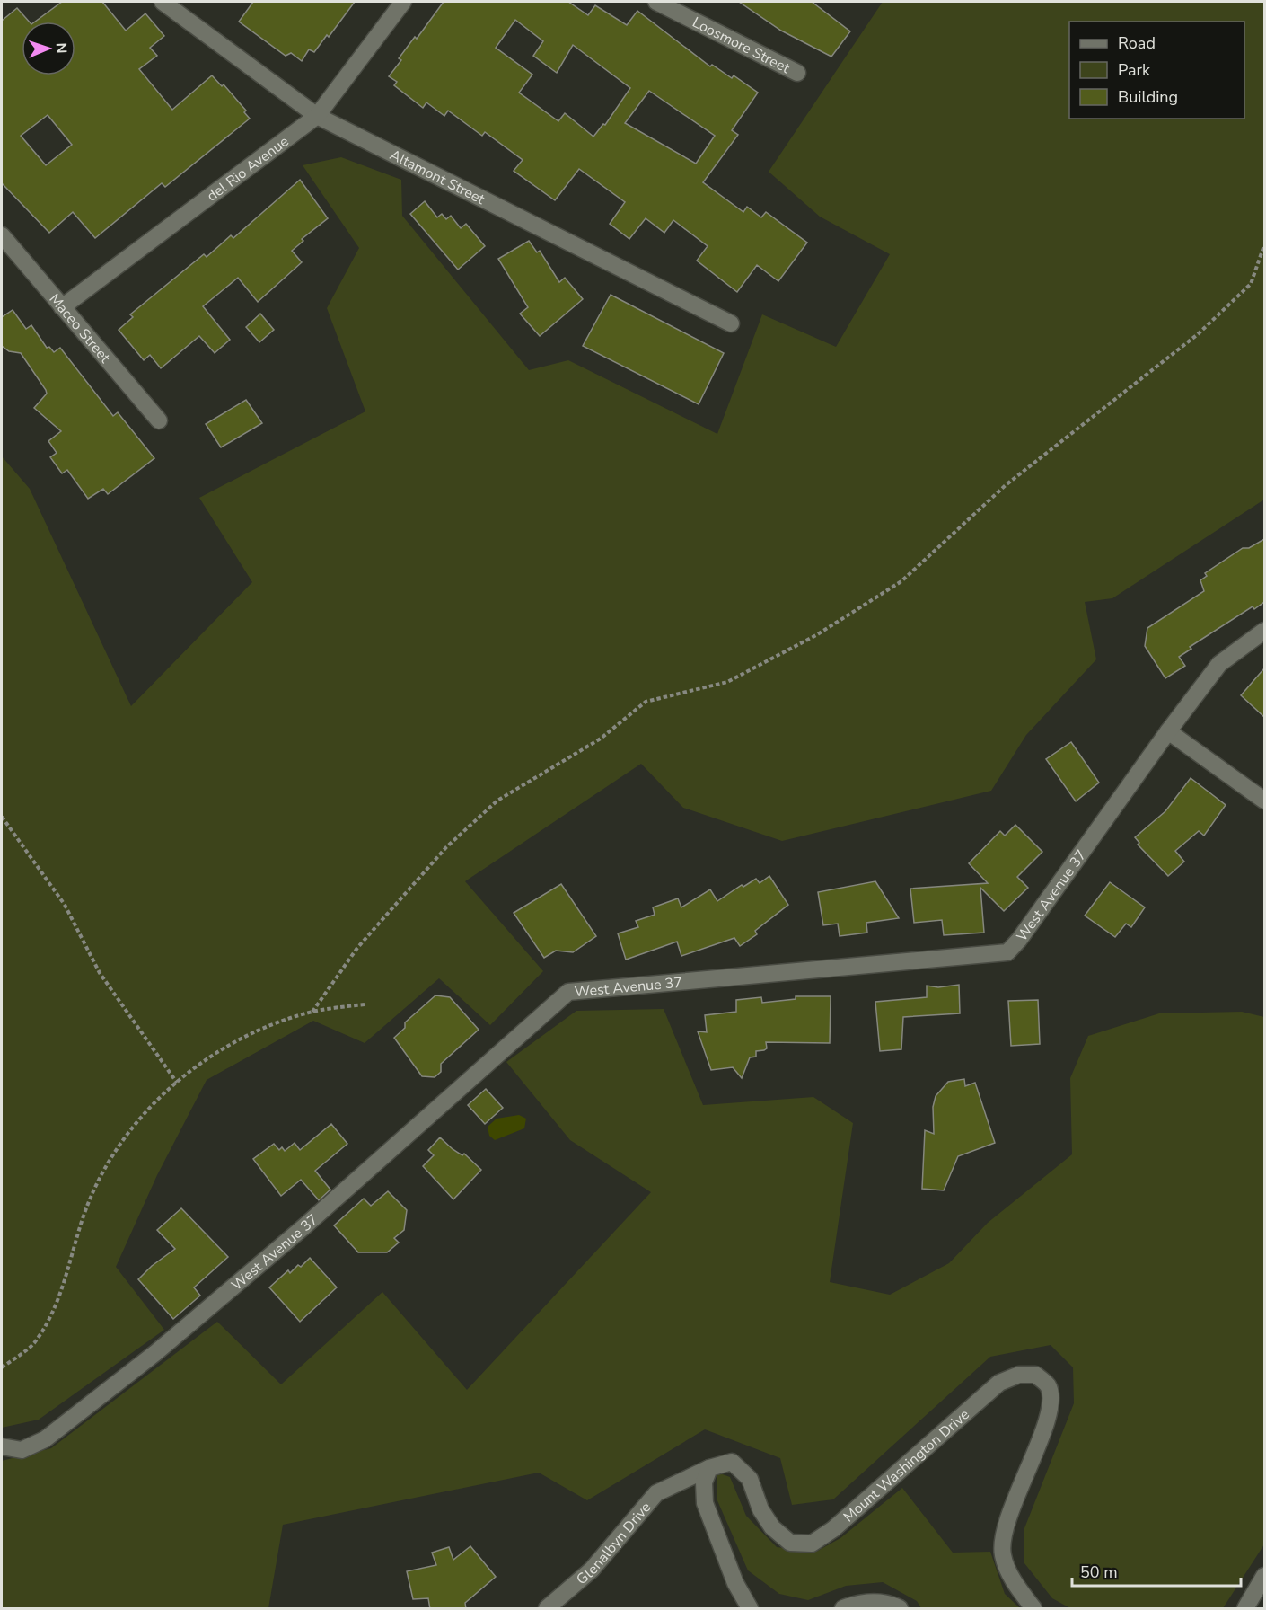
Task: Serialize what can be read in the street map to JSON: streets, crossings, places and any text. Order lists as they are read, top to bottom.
{
  "streets": {
    "street": [
      "Loosmore Street",
      "del Rio Avenue",
      "Altamont Street",
      "Maceo Street",
      "West Avenue 37",
      "Mount Washington Drive",
      "Glenalbyn Drive"
    ]
  },
  "crossings": [
    ["del Rio Avenue", "Altamont Street"],
    ["del Rio Avenue", "Maceo Street"],
    ["Mount Washington Drive", "Glenalbyn Drive"]
  ],
  "legend": ["Road", "Park", "Building"],
  "scale_bar": "50 m",
  "north": "right"
}
